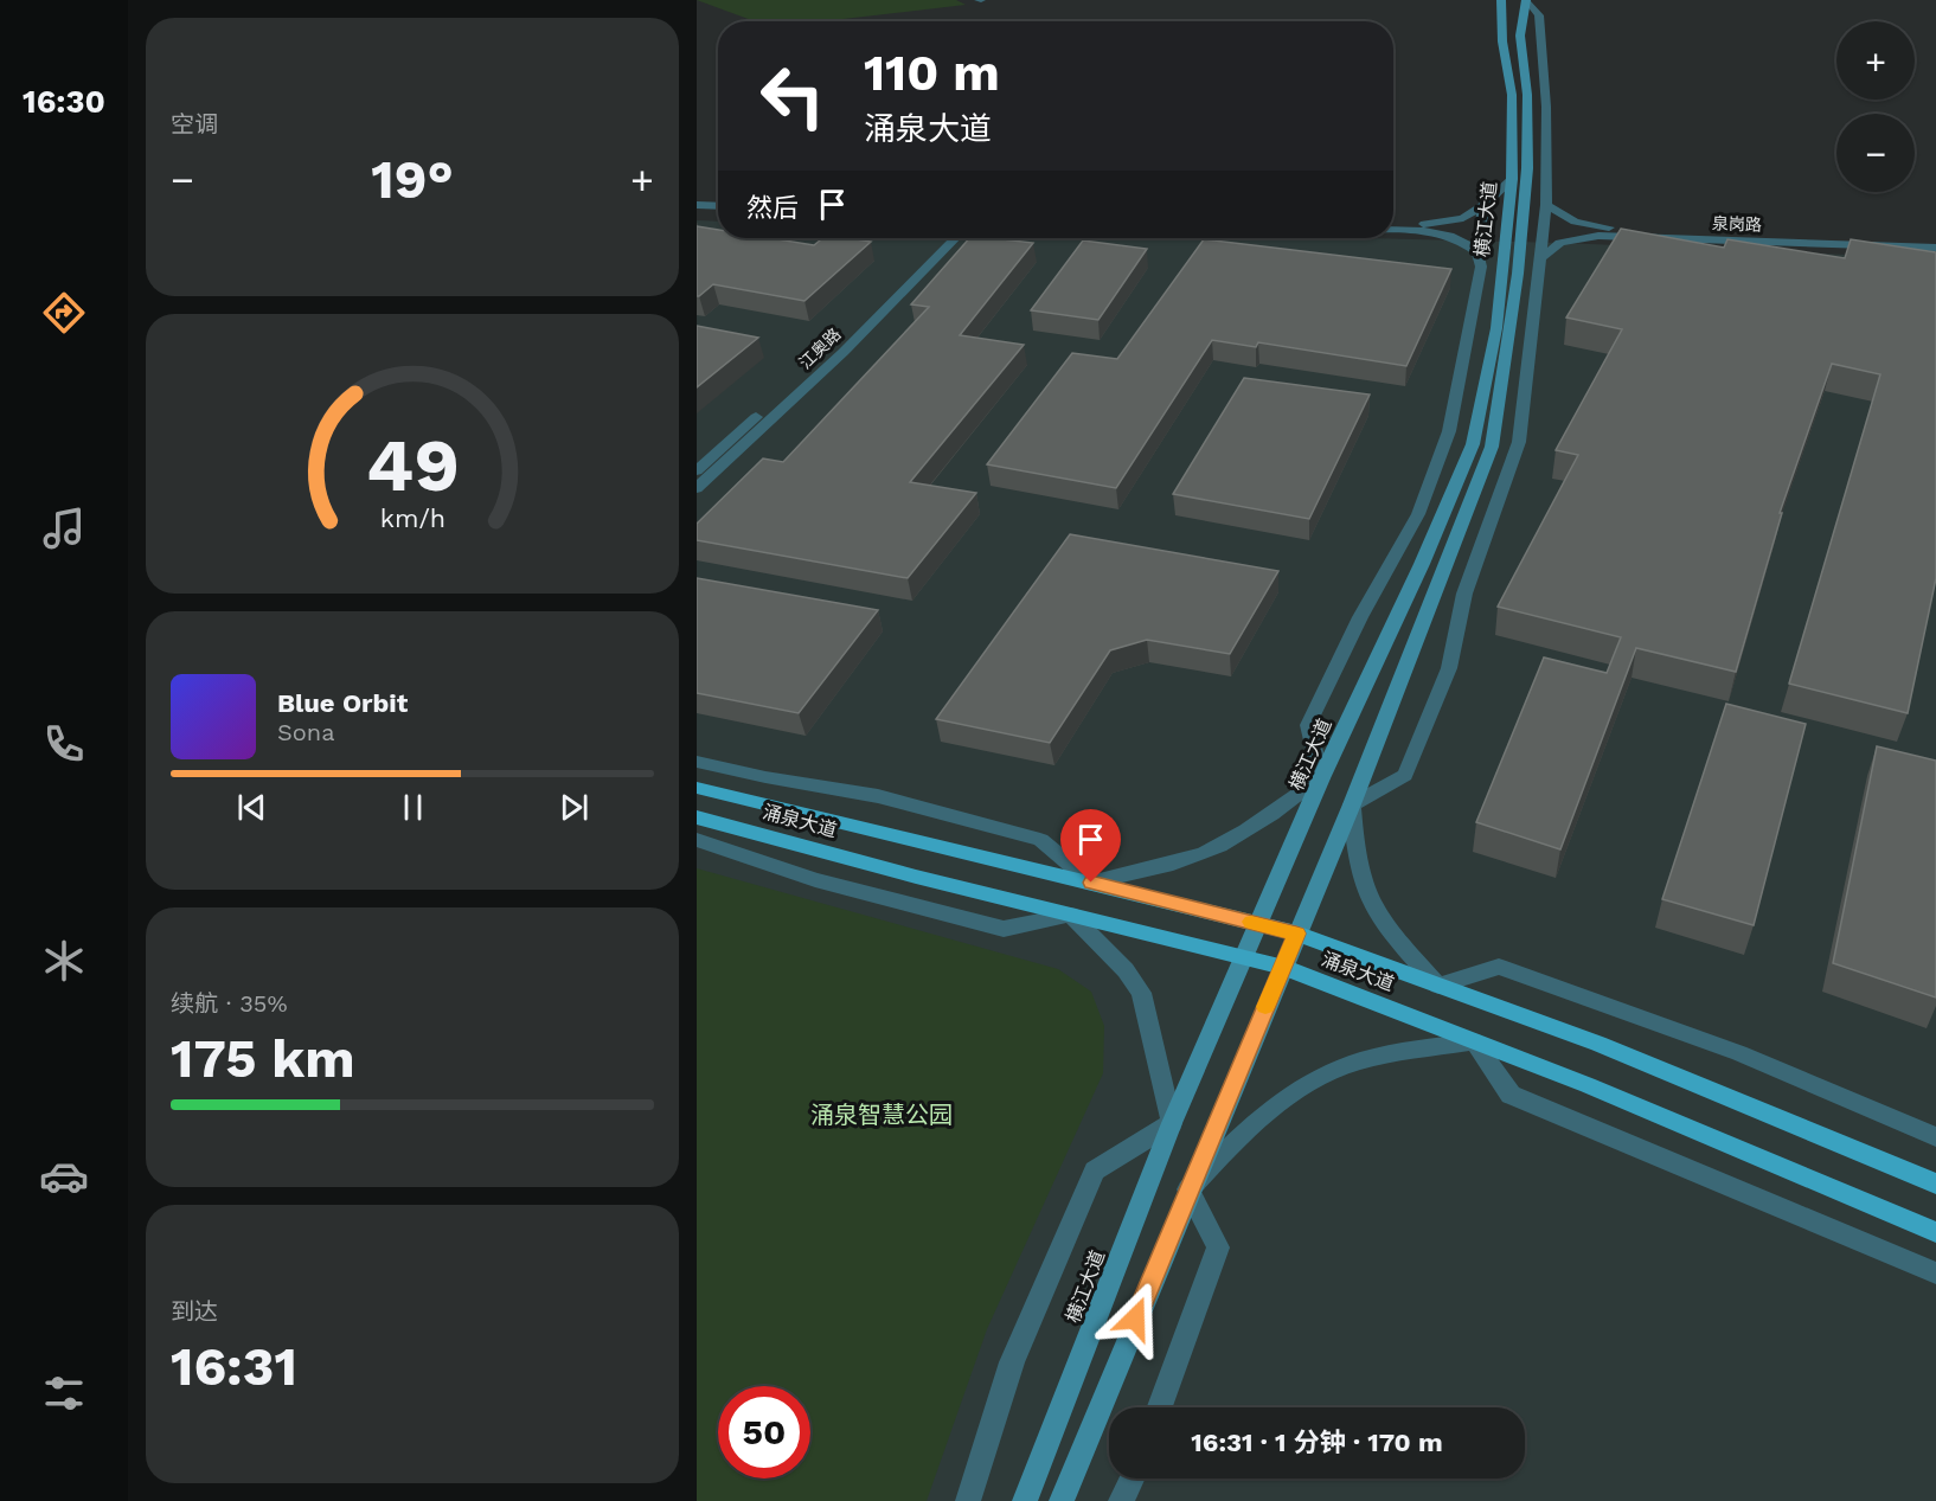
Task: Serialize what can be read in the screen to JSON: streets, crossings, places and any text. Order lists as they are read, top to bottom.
{
  "streets": {
    "main road": ["横江大道", "涌泉大道"],
    "street": ["泉岗路", "江奥路"]
  },
  "crossings": [
    ["横江大道", "涌泉大道"]
  ],
  "parks": ["涌泉智慧公园"],
  "page": {
    "tabs": "16:30",
    "tile": [
      "空调",
      ["续航 · 35%", "175 km"],
      ["到达", "16:31"]
    ],
    "map_buttons": ["+", "−"],
    "turn": ["110 m", "涌泉大道"],
    "heat": ["−", "19°", "+"],
    "then": "然后",
    "song": ["Blue Orbit", "Sona"],
    "limit": "50",
    "trip": "16:31 · 1 分钟 · 170 m",
    "gauge": ["49", "km/h"]
  }
}
